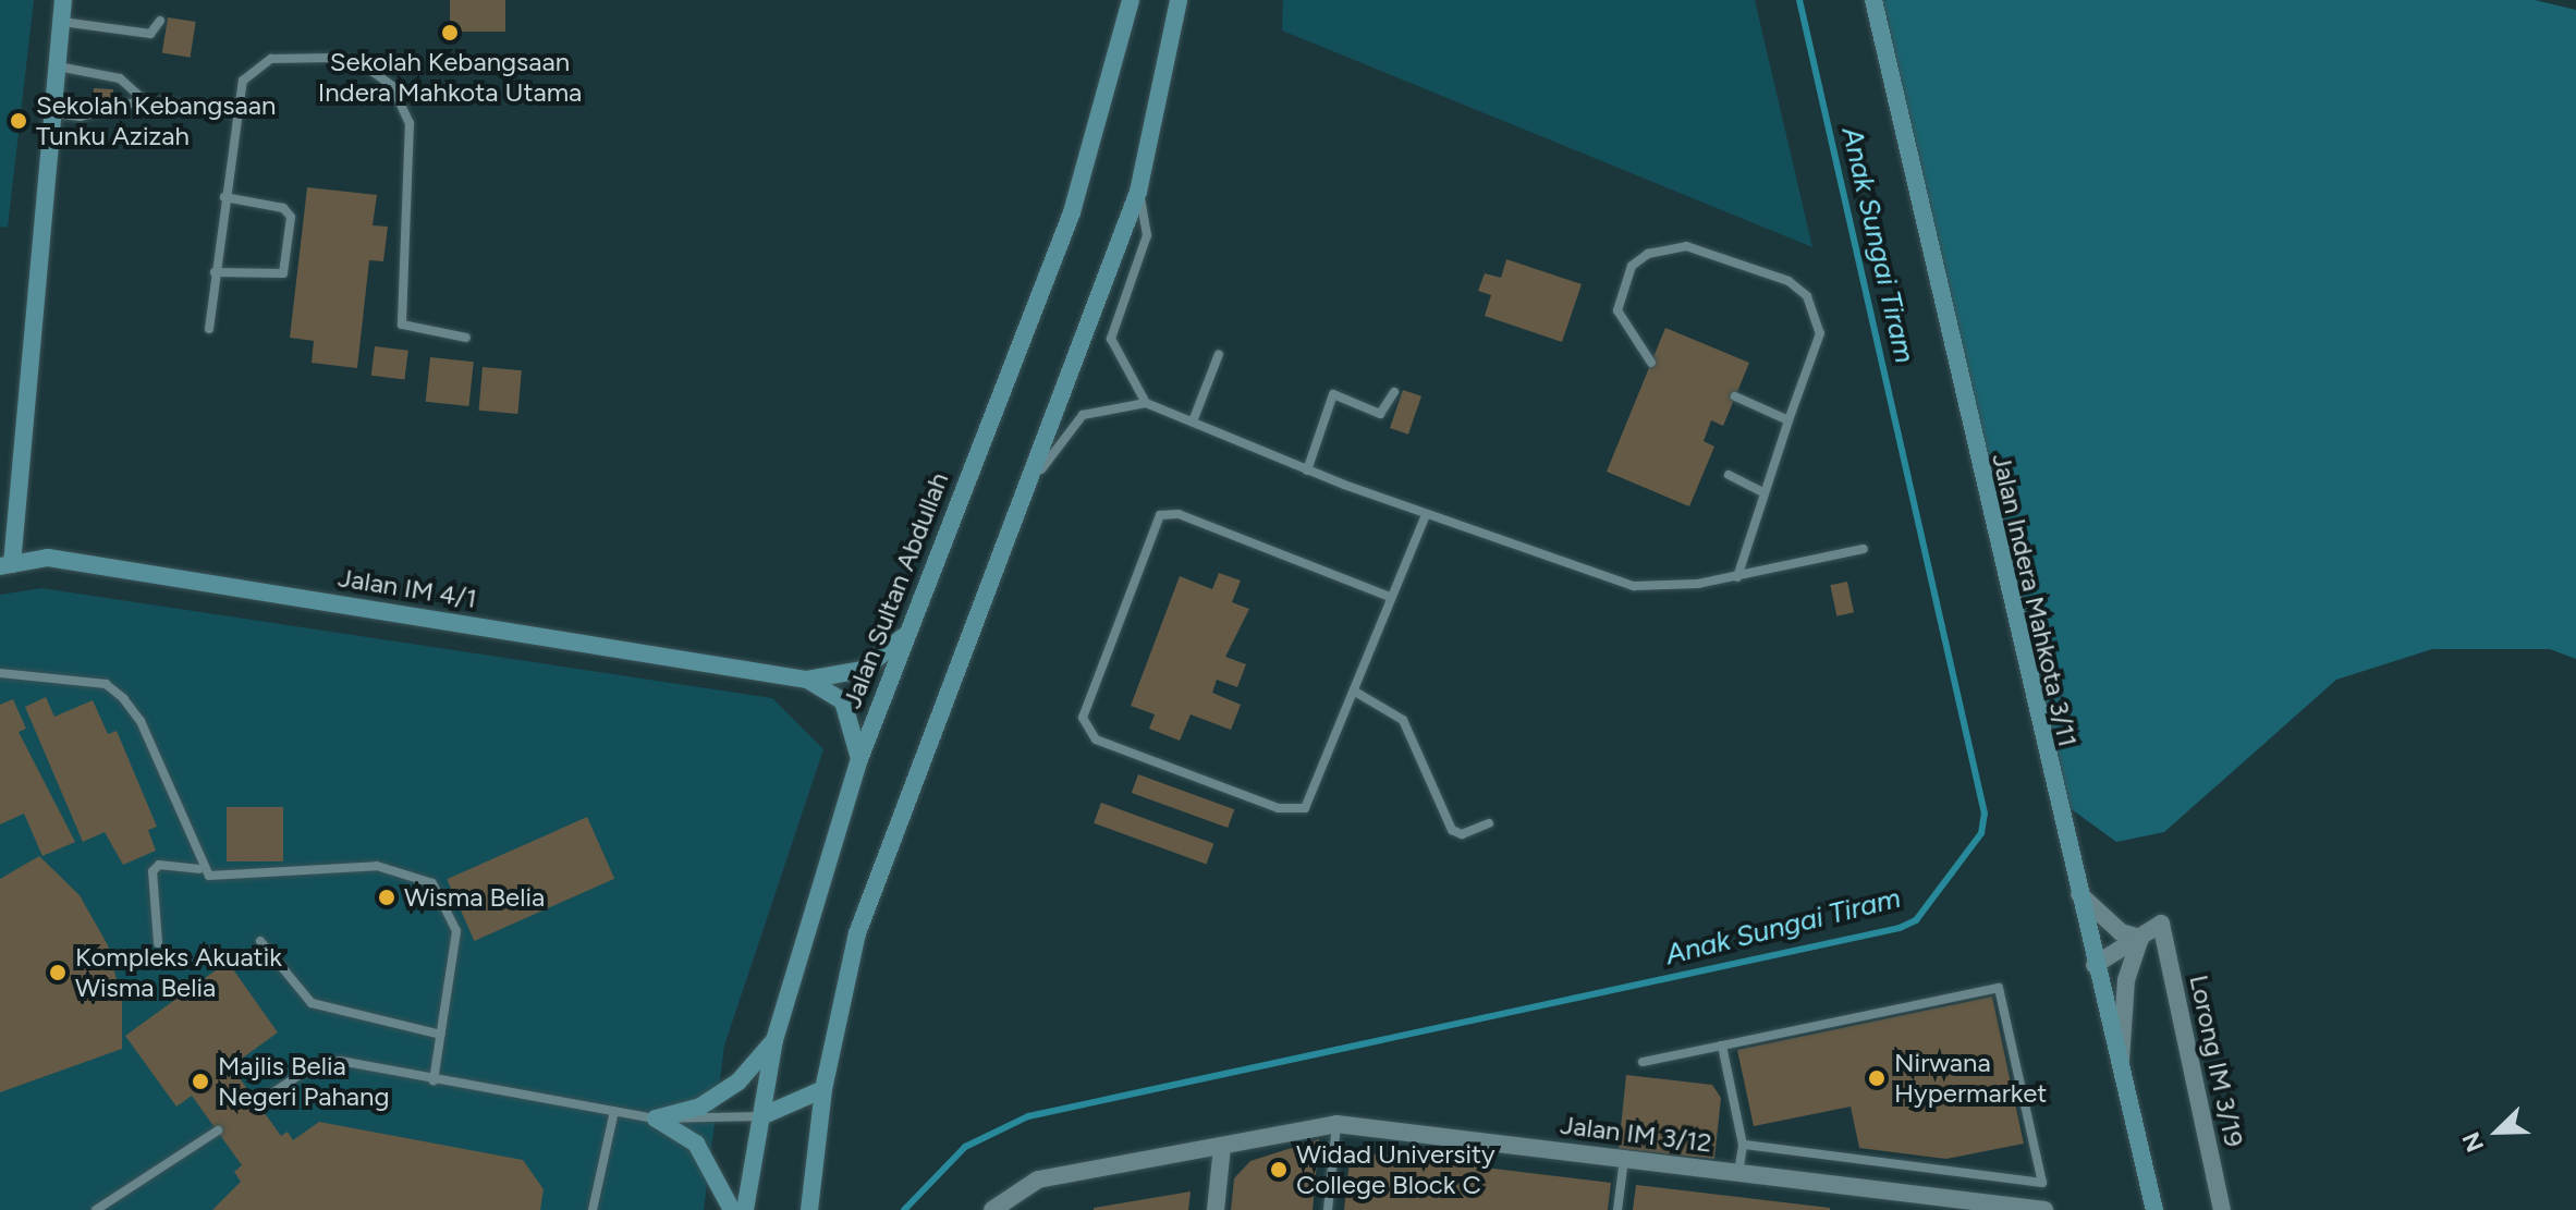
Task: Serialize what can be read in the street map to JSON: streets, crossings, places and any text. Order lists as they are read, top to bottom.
{
  "streets": {
    "main road": ["Jalan IM 4/1", "Jalan Sultan Abdullah", "Jalan Indera Mahkota 3/11"],
    "street": ["Lorong IM 3/19", "Jalan IM 3/12"]
  },
  "crossings": [
    ["Jalan IM 4/1", "Jalan Sultan Abdullah"]
  ],
  "water": ["Anak Sungai Tiram"],
  "places": [
    "Sekolah Kebangsaan Indera Mahkota Utama",
    "Sekolah Kebangsaan Tunku Azizah",
    "Wisma Belia",
    "Kompleks Akuatik Wisma Belia",
    "Nirwana Hypermarket",
    "Majlis Belia Negeri Pahang",
    "Widad University College Block C"
  ],
  "north": "bottom left"
}
